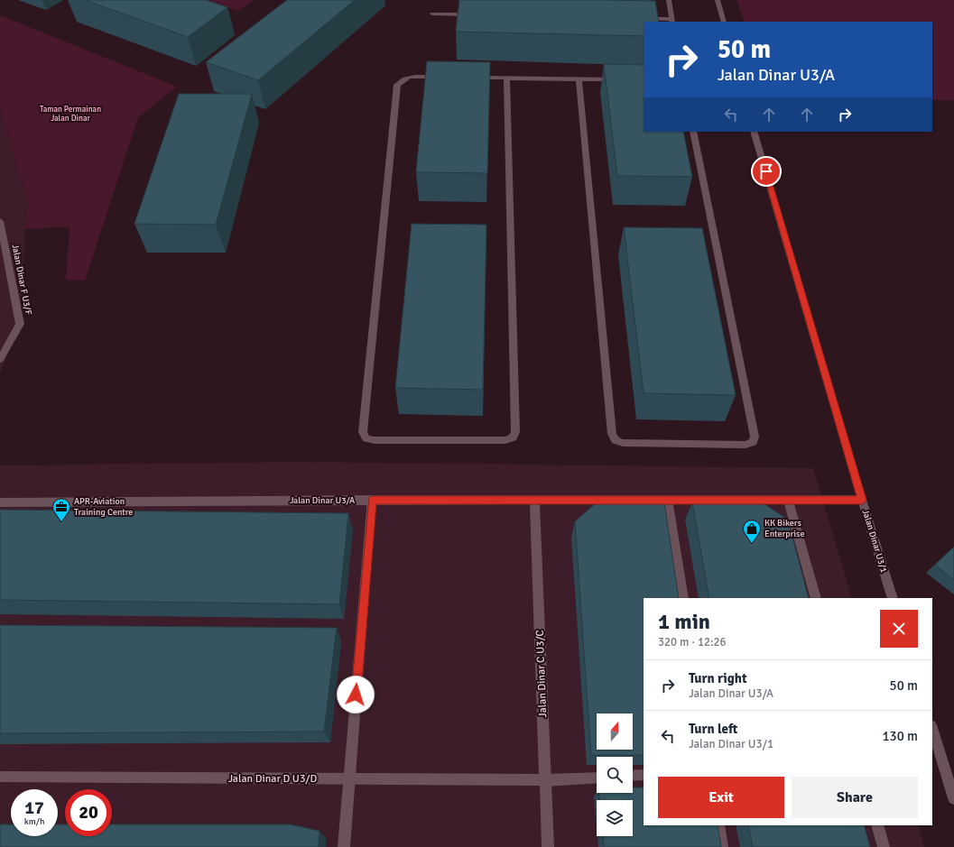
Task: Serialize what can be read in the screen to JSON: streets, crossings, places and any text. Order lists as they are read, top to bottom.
{
  "streets": {
    "street": [
      "Jalan Dinar F U3/F",
      "Jalan Dinar U3/A",
      "Jalan Dinar U3/1",
      "Jalan Dinar C U3/C",
      "Jalan Dinar D U3/D"
    ]
  },
  "crossings": [
    ["Jalan Dinar U3/A", "Jalan Dinar U3/1"],
    ["Jalan Dinar U3/A", "Jalan Dinar C U3/C"],
    ["Jalan Dinar C U3/C", "Jalan Dinar D U3/D"]
  ],
  "parks": ["Taman Permainan Jalan Dinar"],
  "places": {
    "office": ["APR-Aviation Training Centre"],
    "shop": ["KK Bikers Enterprise"]
  },
  "north": "top",
  "page": {
    "turn": ["50 m", "Jalan Dinar U3/A"],
    "heading": ["1 min", "320 m · 12:26"],
    "list": [
      {
        "name": "Turn right",
        "note": "Jalan Dinar U3/A",
        "value": "50 m"
      },
      {
        "name": "Turn left",
        "note": "Jalan Dinar U3/1",
        "value": "130 m"
      }
    ],
    "buttons": ["Exit", "Share"],
    "speed": "17 km/h",
    "limit": "20"
  }
}
